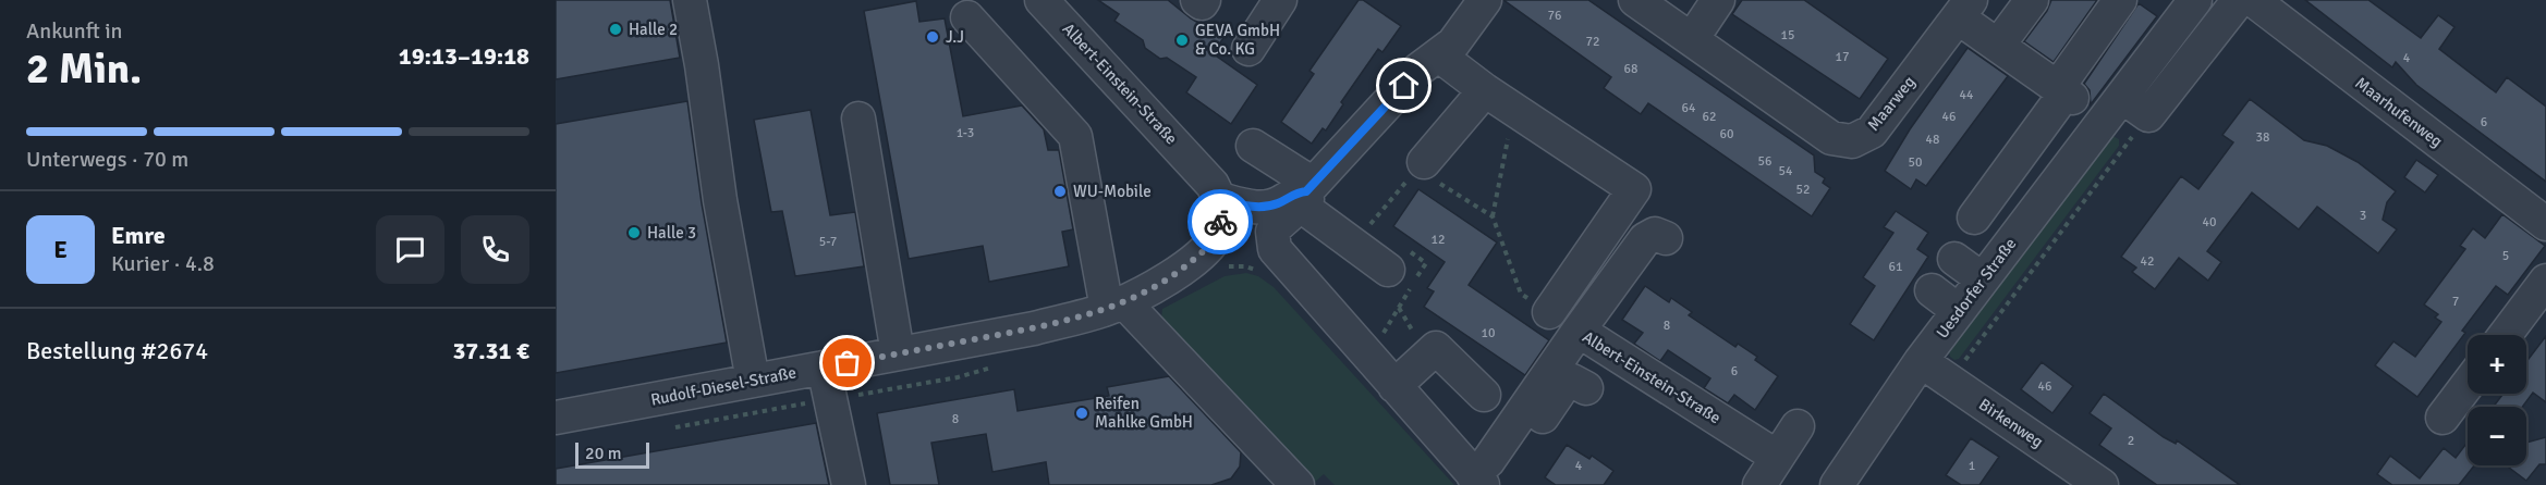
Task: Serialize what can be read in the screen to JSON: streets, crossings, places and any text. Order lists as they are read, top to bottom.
{
  "streets": {
    "street": [
      "Albert-Einstein-Straße",
      "Maarweg",
      "Maarhufenweg",
      "Uesdorfer Straße",
      "Rudolf-Diesel-Straße",
      "Birkenweg"
    ]
  },
  "crossings": [
    ["Albert-Einstein-Straße", "Rudolf-Diesel-Straße"],
    ["Uesdorfer Straße", "Birkenweg"]
  ],
  "places": [
    "Halle 2",
    "J.J",
    "GEVA GmbH & Co. KG",
    "WU-Mobile",
    "Halle 3",
    "Reifen Mahlke GmbH"
  ],
  "house_numbers": [
    "76",
    "15",
    "72",
    "17",
    "4",
    "68",
    "44",
    "64",
    "62",
    "46",
    "6",
    "1-3",
    "60",
    "38",
    "48",
    "56",
    "50",
    "54",
    "52",
    "3",
    "40",
    "12",
    "5-7",
    "5",
    "42",
    "61",
    "7",
    "8",
    "10",
    "6",
    "46",
    "8",
    "2",
    "4",
    "1"
  ],
  "scale_bar": "20 m",
  "page": {
    "heading": ["2 Min.", "Ankunft in", "19:13–19:18"],
    "panel": [
      "Emre",
      "Kurier · 4.8",
      "Bestellung #2674",
      "37.31 €"
    ],
    "bar": "Unterwegs · 70 m",
    "round": "E",
    "map_buttons": ["+", "−"],
    "scale": "20 m"
  }
}
